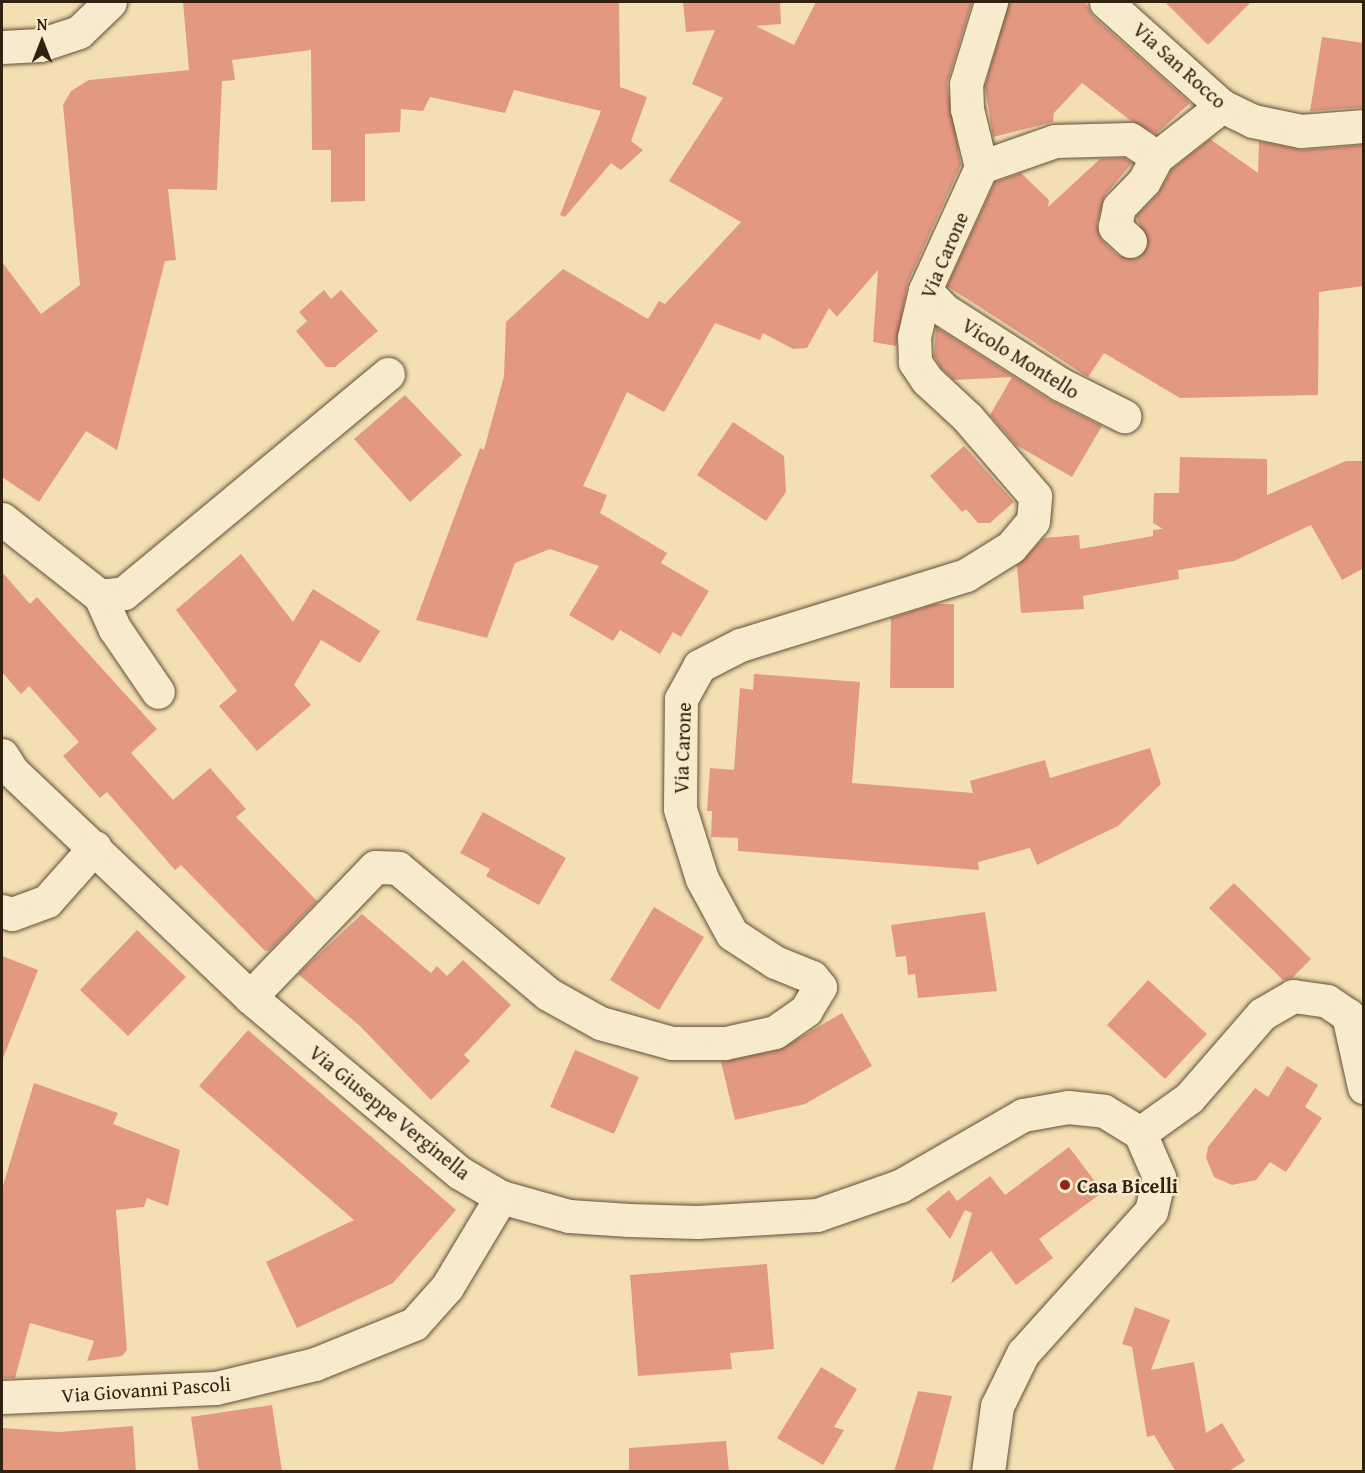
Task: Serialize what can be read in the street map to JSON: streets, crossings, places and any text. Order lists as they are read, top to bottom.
{
  "streets": {
    "street": [
      "Via San Rocco",
      "Via Carone",
      "Vicolo Montello",
      "Via Giuseppe Verginella",
      "Via Giovanni Pascoli"
    ]
  },
  "crossings": [
    ["Via Carone", "Vicolo Montello"],
    ["Via Carone", "Via Giuseppe Verginella"],
    ["Via Giuseppe Verginella", "Via Giovanni Pascoli"]
  ],
  "places": ["Casa Bicelli"],
  "north": "top"
}
